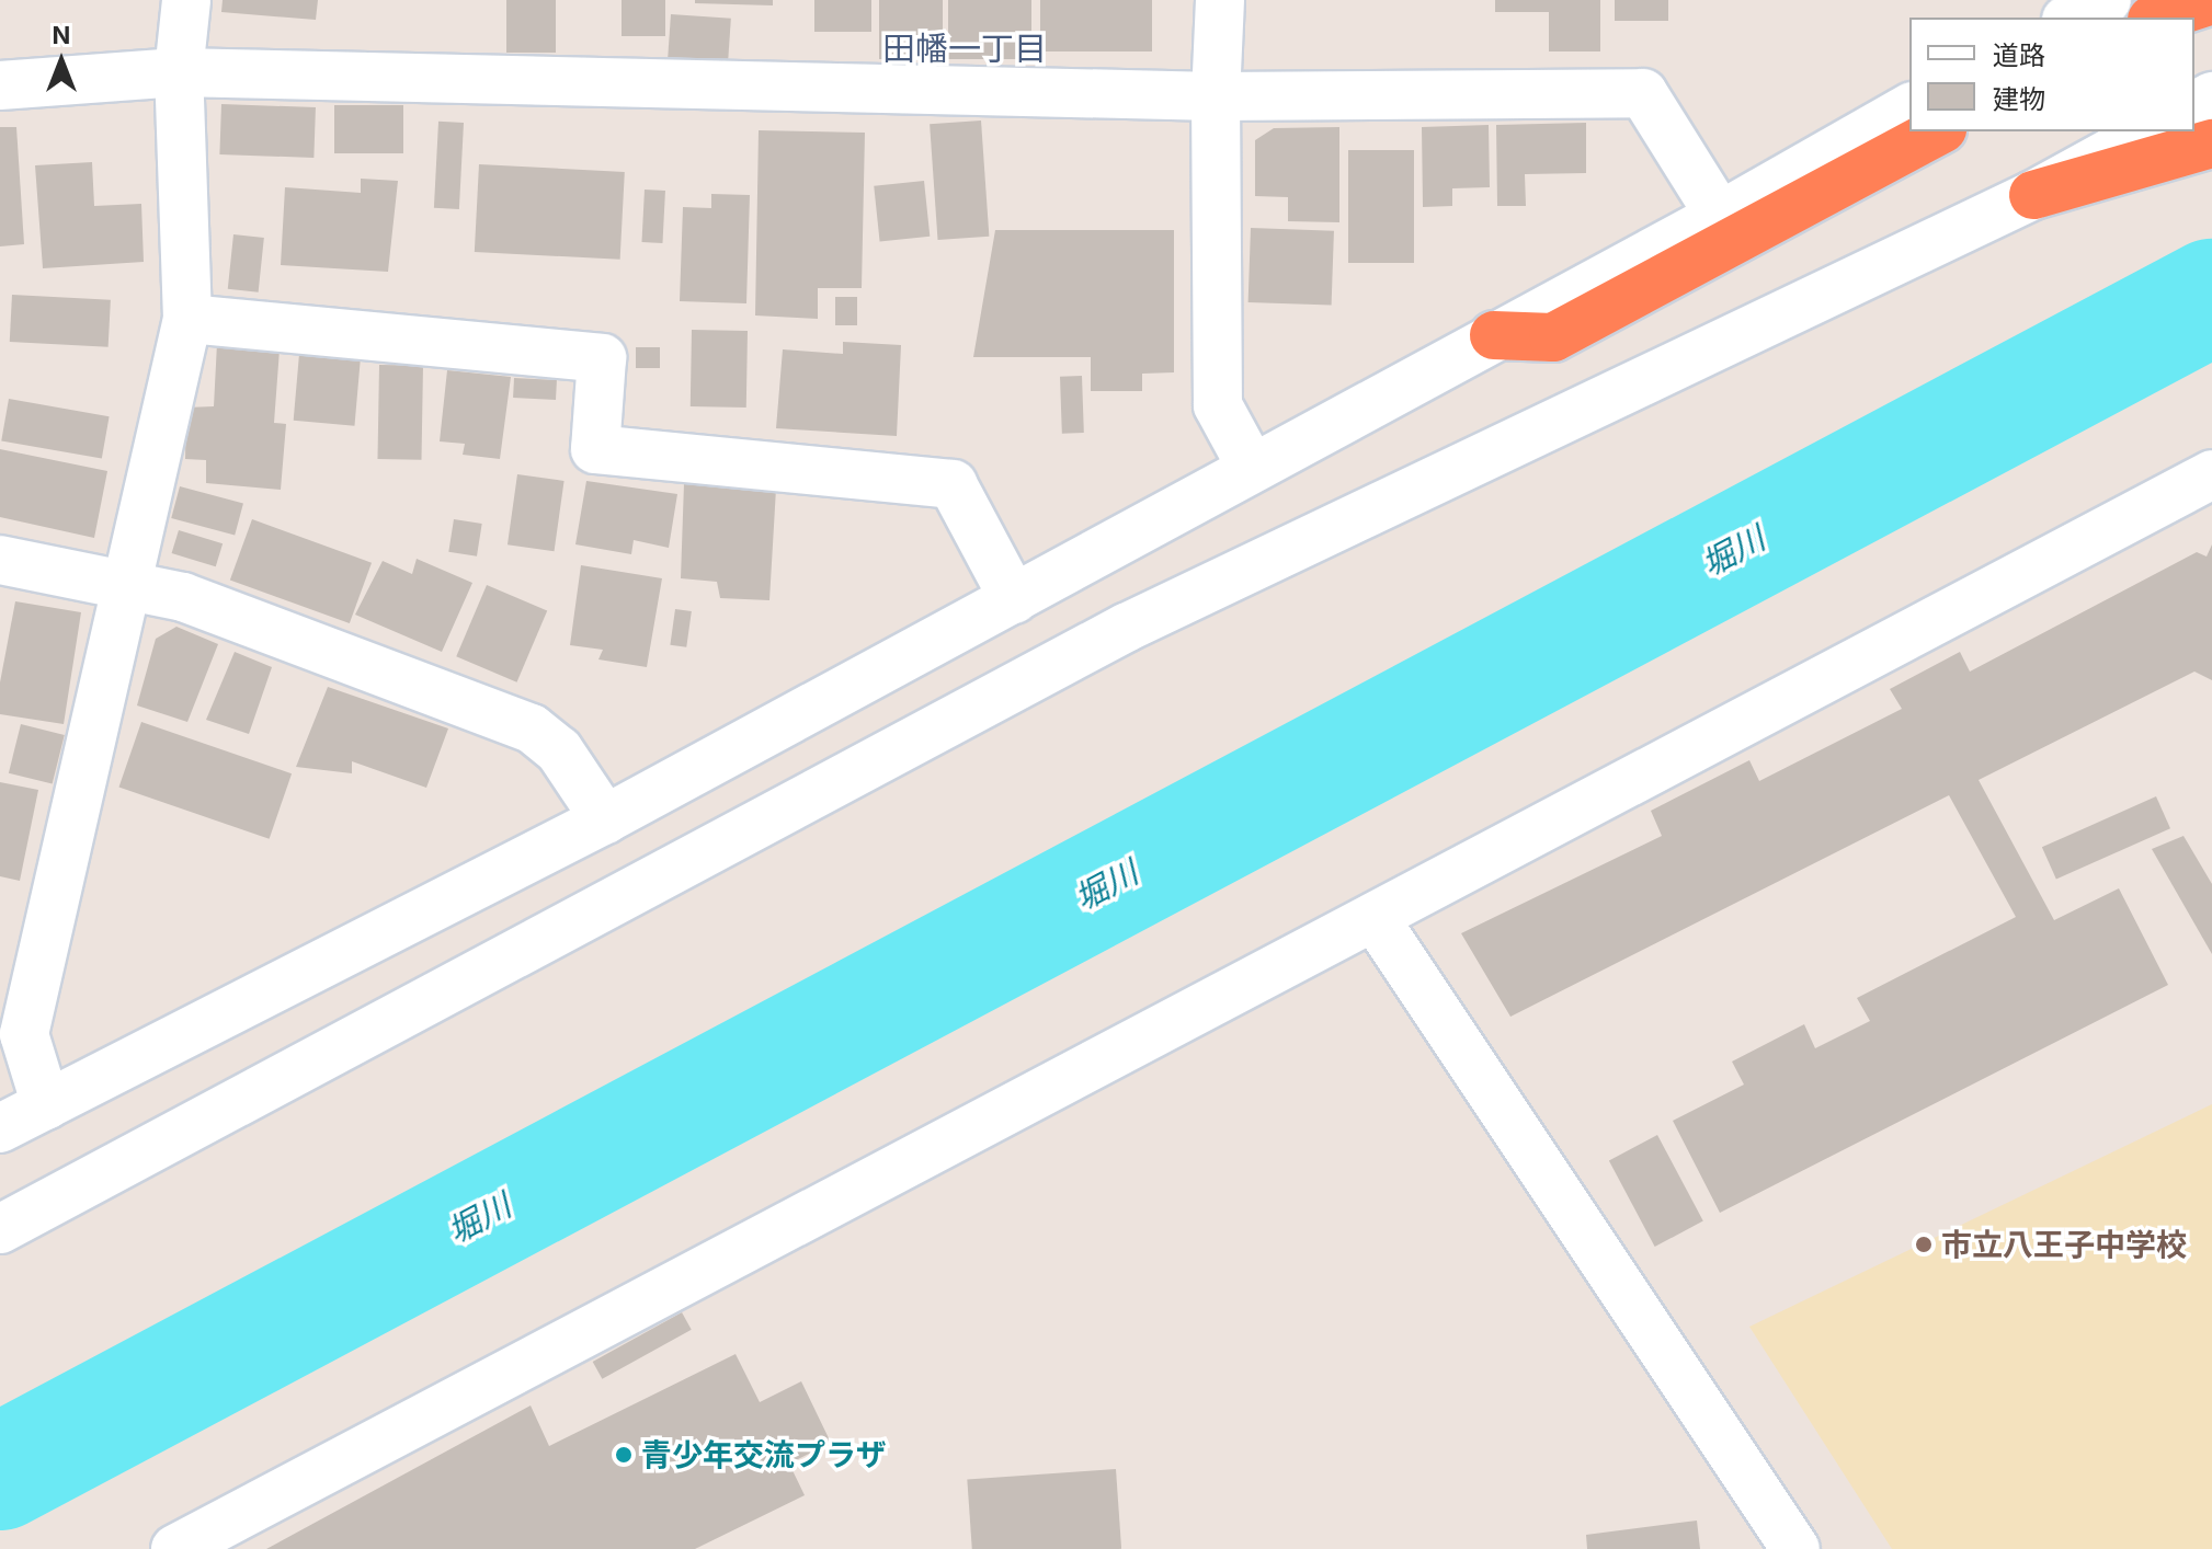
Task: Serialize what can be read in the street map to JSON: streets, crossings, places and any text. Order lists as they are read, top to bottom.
{
  "districts": ["田幡一丁目"],
  "water": ["堀川"],
  "places": ["市立八王子中学校", "青少年交流プラザ"],
  "legend": ["道路", "建物"],
  "north": "top"
}
